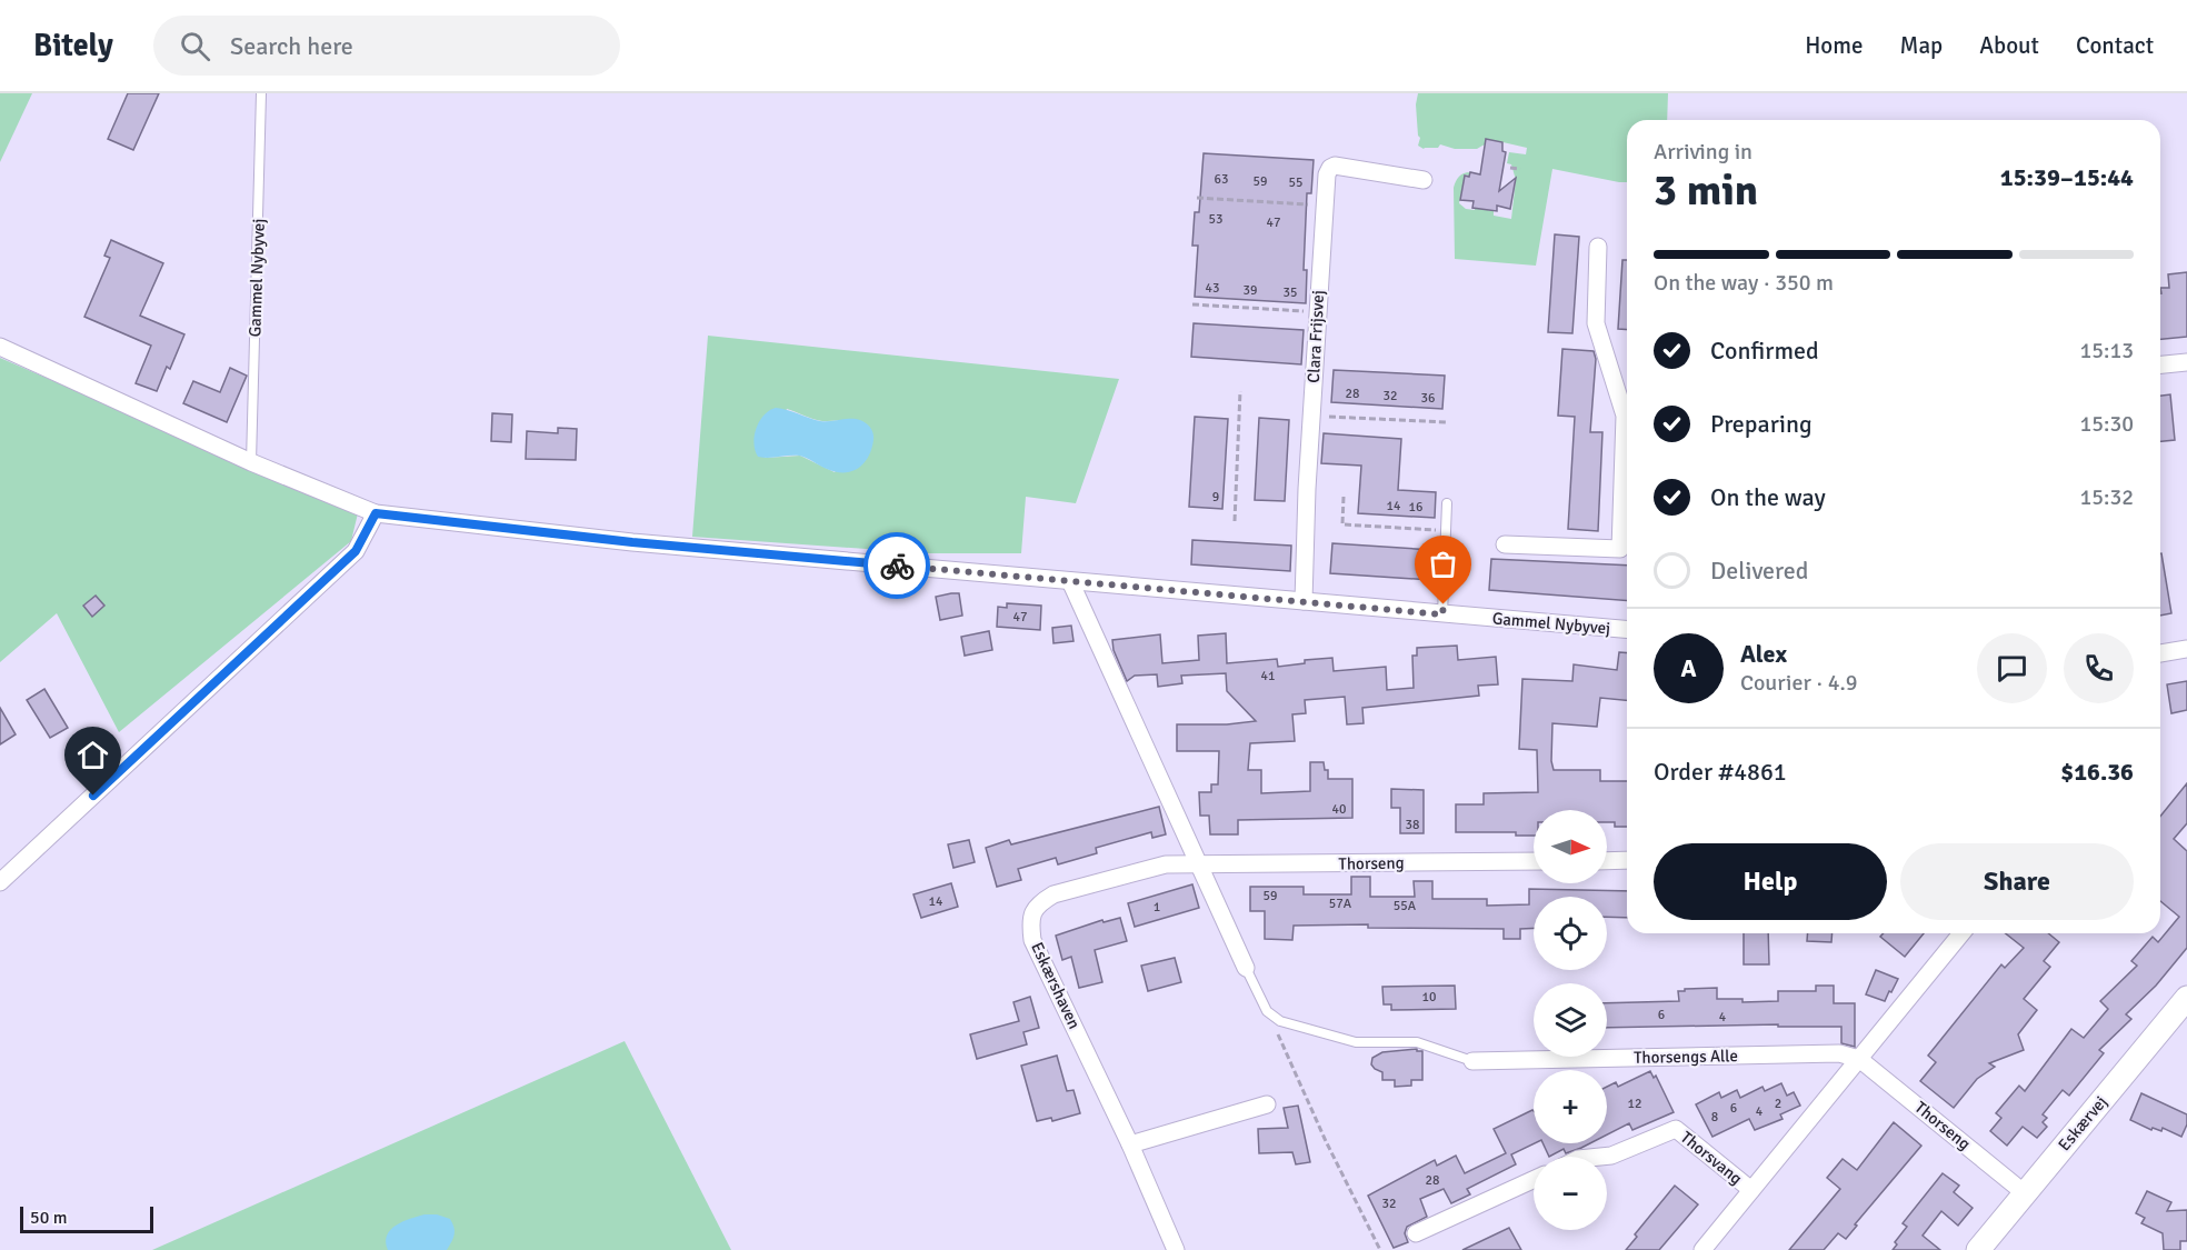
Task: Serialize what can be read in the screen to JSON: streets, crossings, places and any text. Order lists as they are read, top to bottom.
{
  "streets": {
    "street": [
      "Gammel Nybyvej",
      "Clara Frijsvej",
      "Thorseng",
      "Eskærshaven",
      "Thorsengs Alle",
      "Eskærvej",
      "Thorsvang"
    ]
  },
  "crossings": [
    ["Gammel Nybyvej", "Clara Frijsvej"],
    ["Thorseng", "Eskærshaven"],
    ["Thorseng", "Thorsengs Alle"],
    ["Thorseng", "Eskærvej"]
  ],
  "house_numbers": [
    "63",
    "59",
    "55",
    "53",
    "47",
    "43",
    "39",
    "35",
    "28",
    "32",
    "36",
    "9",
    "14",
    "16",
    "47",
    "41",
    "40",
    "38",
    "59",
    "14",
    "57A",
    "55A",
    "1",
    "10",
    "6",
    "4",
    "12",
    "2",
    "6",
    "4",
    "8",
    "28",
    "32"
  ],
  "scale_bar": "50 m",
  "north": "right",
  "page": {
    "header": "Bitely",
    "search": "Search here",
    "nav": [
      "Home",
      "Map",
      "About",
      "Contact"
    ],
    "heading": ["3 min", "Arriving in", "15:39–15:44"],
    "panel": [
      "Alex",
      "Courier · 4.9",
      "Order #4861",
      "$16.36"
    ],
    "bar": "On the way · 350 m",
    "list": [
      ["Confirmed", "15:13"],
      ["Preparing", "15:30"],
      ["On the way", "15:32"],
      "Delivered"
    ],
    "round": "A",
    "map_buttons": ["+", "−"],
    "buttons": ["Help", "Share"],
    "scale": "50 m"
  }
}
